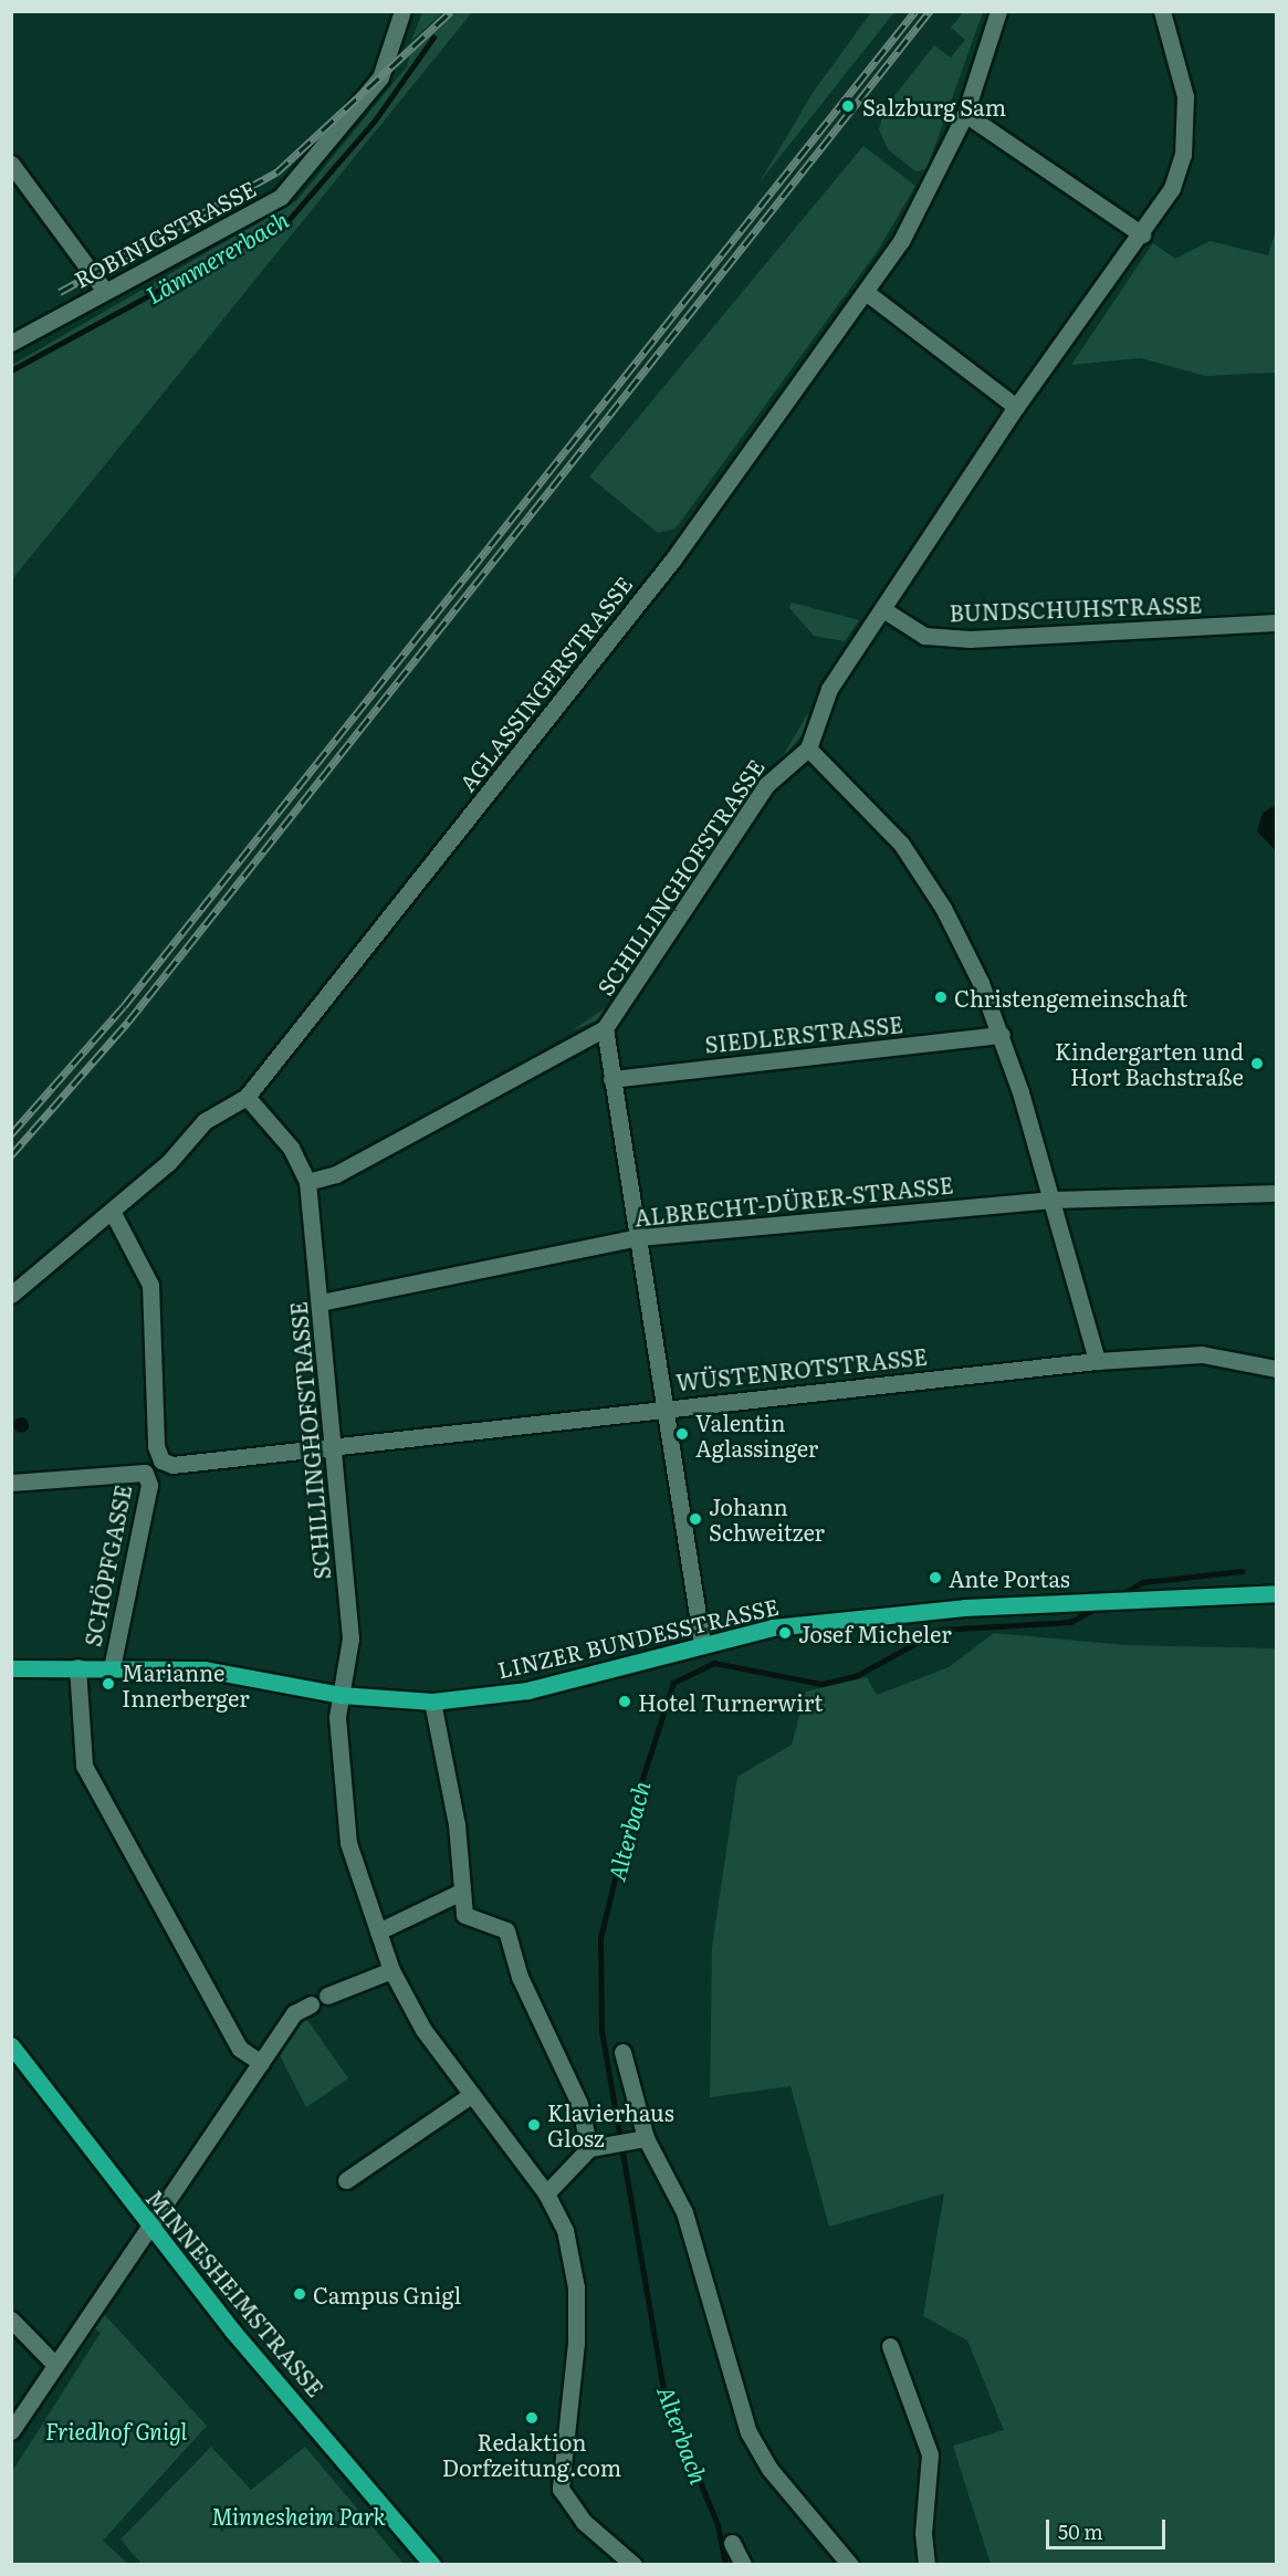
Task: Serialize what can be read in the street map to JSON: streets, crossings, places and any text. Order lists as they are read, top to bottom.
{
  "streets": {
    "main road": ["LINZER BUNDESSTRASSE", "MINNESHEIMSTRASSE"],
    "street": [
      "ROBINIGSTRASSE",
      "BUNDSCHUHSTRASSE",
      "AGLASSINGERSTRASSE",
      "SCHILLINGHOFSTRASSE",
      "SIEDLERSTRASSE",
      "ALBRECHT-DÜRER-STRASSE",
      "WÜSTENROTSTRASSE",
      "SCHÖPFGASSE"
    ]
  },
  "crossings": [
    ["BUNDSCHUHSTRASSE", "SCHILLINGHOFSTRASSE"],
    ["AGLASSINGERSTRASSE", "SCHILLINGHOFSTRASSE"],
    ["AGLASSINGERSTRASSE", "WÜSTENROTSTRASSE"],
    ["SCHILLINGHOFSTRASSE", "ALBRECHT-DÜRER-STRASSE"],
    ["SCHILLINGHOFSTRASSE", "WÜSTENROTSTRASSE"],
    ["SCHILLINGHOFSTRASSE", "LINZER BUNDESSTRASSE"],
    ["SCHÖPFGASSE", "LINZER BUNDESSTRASSE"]
  ],
  "water": ["Lämmererbach", "Alterbach"],
  "parks": ["Friedhof Gnigl", "Minnesheim Park"],
  "places": [
    "Salzburg Sam",
    "Christengemeinschaft",
    "Kindergarten und Hort Bachstraße",
    "Valentin Aglassinger",
    "Johann Schweitzer",
    "Ante Portas",
    "Josef Micheler",
    "Marianne Innerberger",
    "Hotel Turnerwirt",
    "Klavierhaus Glosz",
    "Campus Gnigl",
    "Redaktion Dorfzeitung.com"
  ],
  "scale_bar": "50 m"
}
